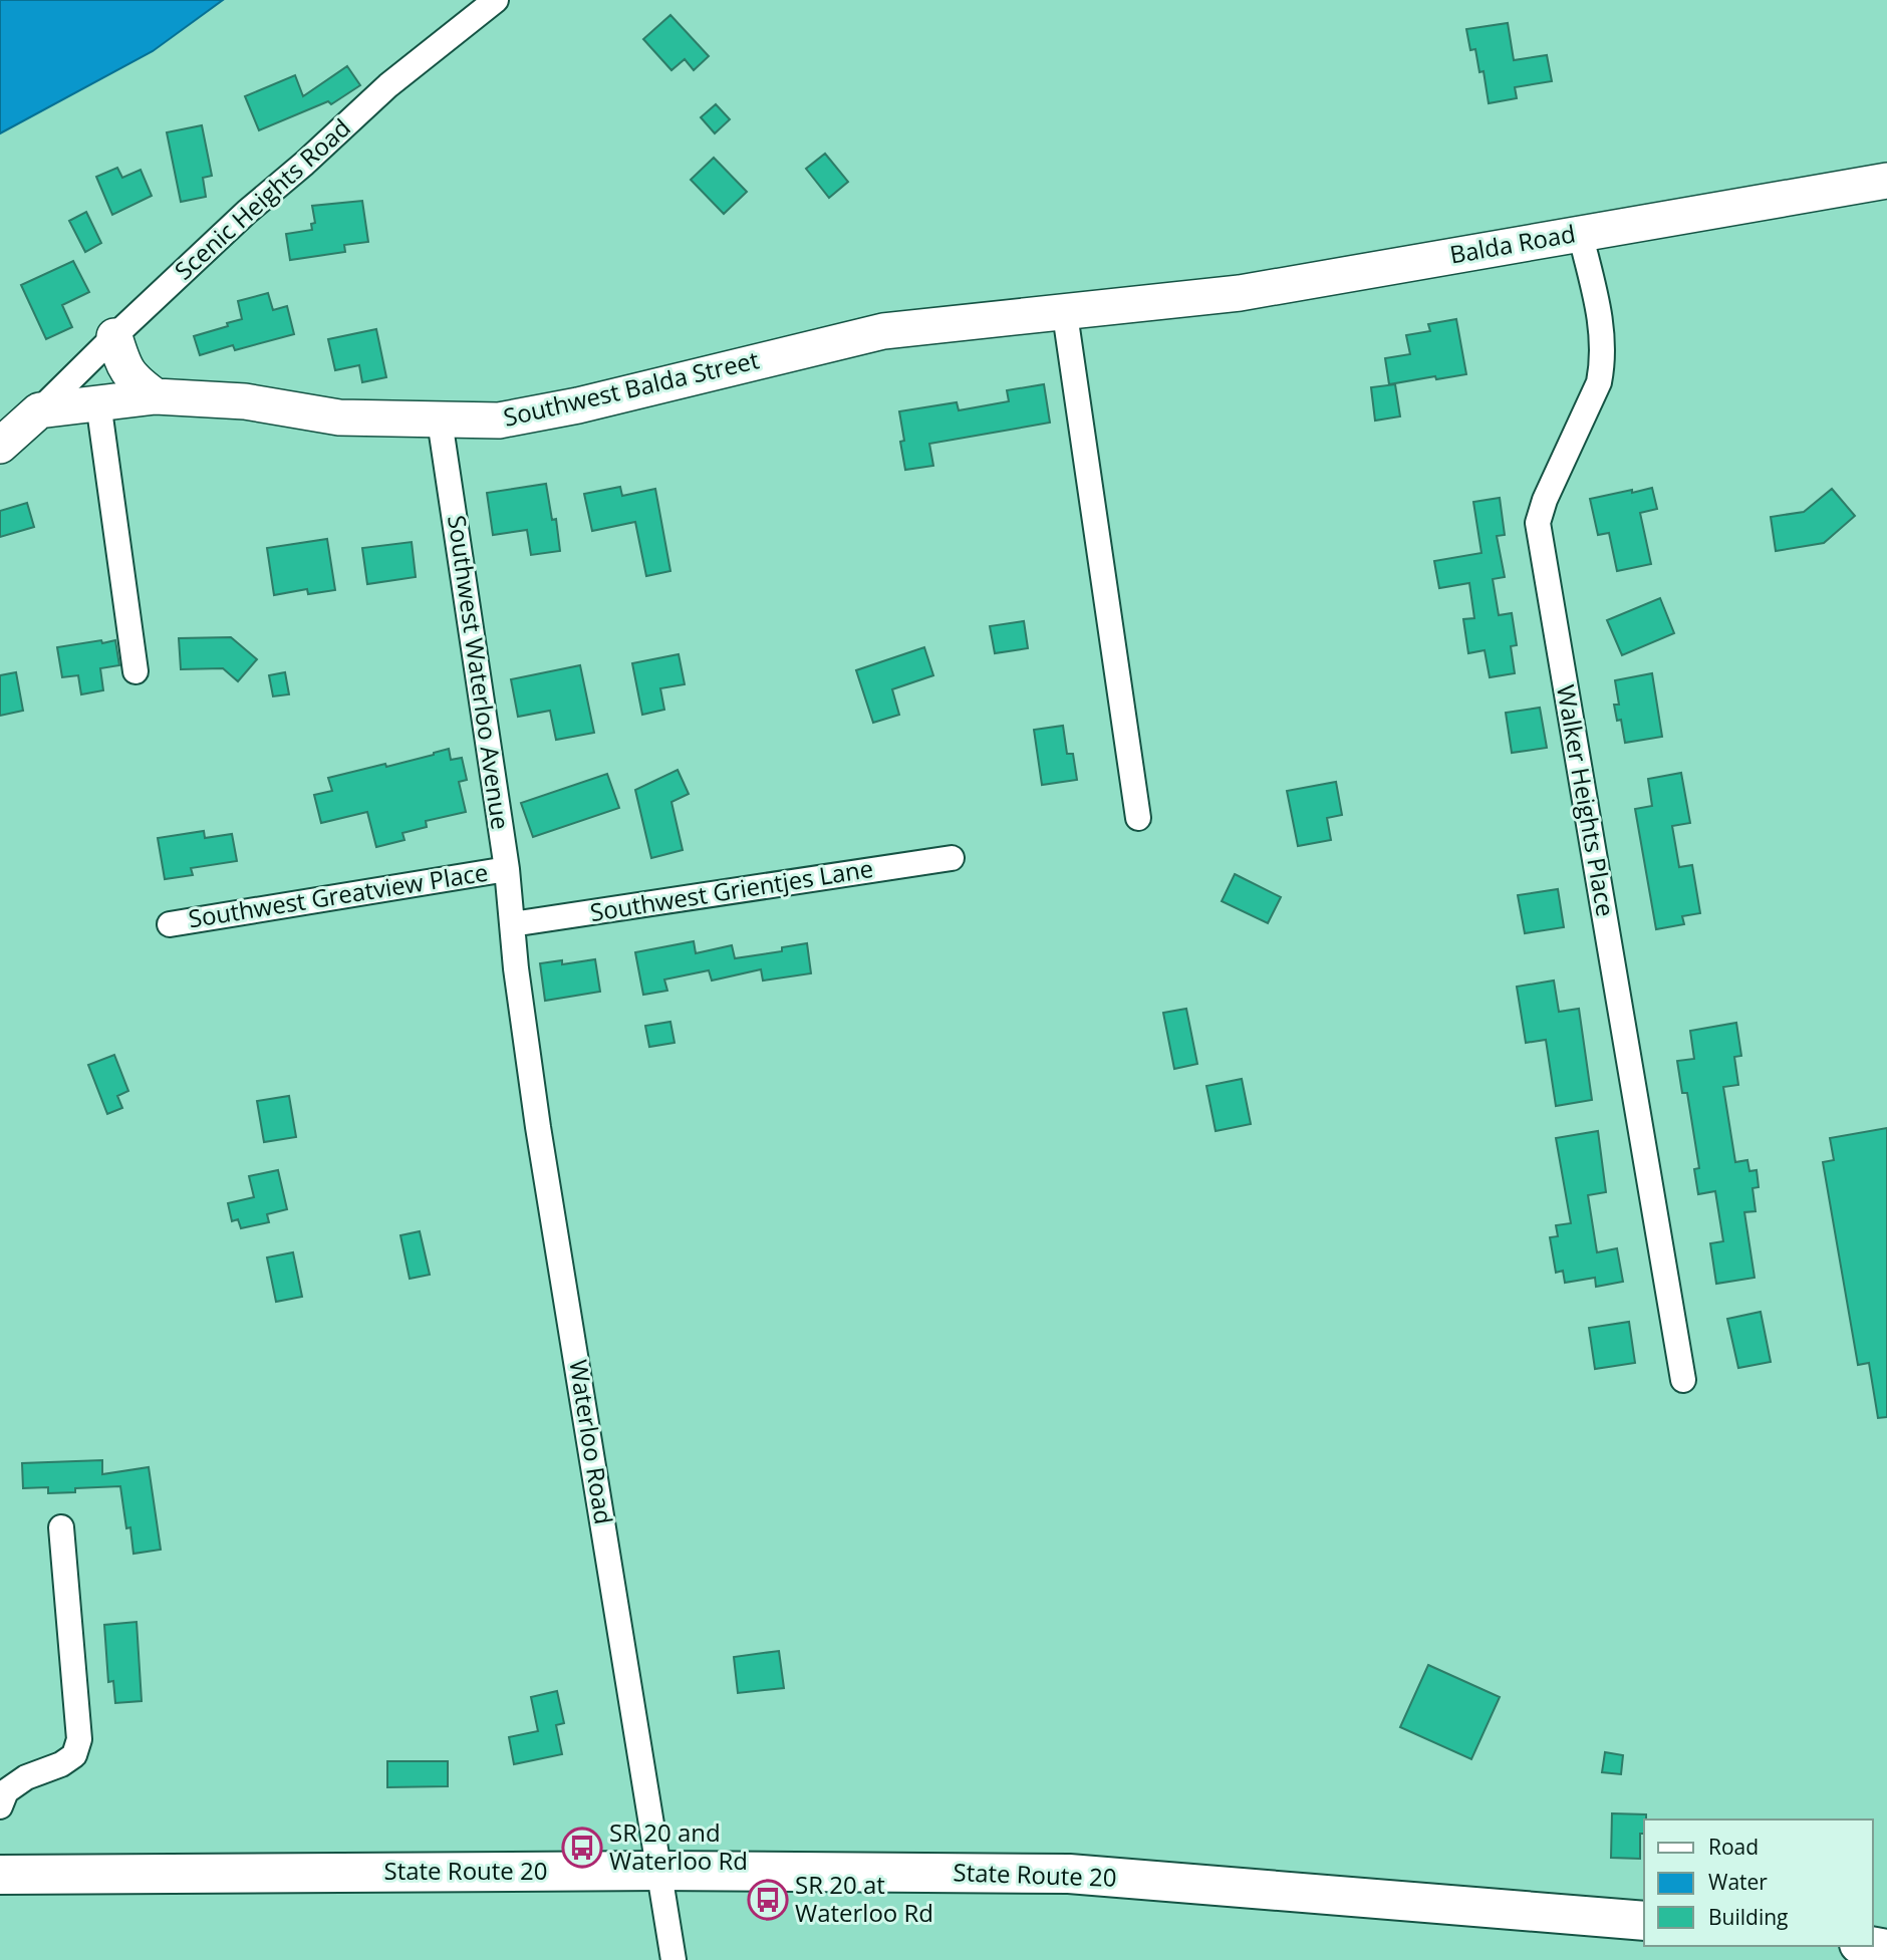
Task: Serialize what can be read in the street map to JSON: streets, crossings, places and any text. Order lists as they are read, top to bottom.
{
  "streets": {
    "main road": ["State Route 20"],
    "street": [
      "Scenic Heights Road",
      "Balda Road",
      "Southwest Balda Street",
      "Southwest Waterloo Avenue",
      "Walker Heights Place",
      "Southwest Grientjes Lane",
      "Southwest Greatview Place",
      "Waterloo Road"
    ]
  },
  "crossings": [
    ["Scenic Heights Road", "Southwest Balda Street"],
    ["Balda Road", "Southwest Balda Street"],
    ["Balda Road", "Walker Heights Place"],
    ["Southwest Balda Street", "Southwest Waterloo Avenue"],
    ["Southwest Waterloo Avenue", "Southwest Grientjes Lane"],
    ["Southwest Waterloo Avenue", "Southwest Greatview Place"],
    ["Southwest Waterloo Avenue", "Waterloo Road"],
    ["Southwest Grientjes Lane", "Waterloo Road"],
    ["Waterloo Road", "State Route 20"]
  ],
  "places": {
    "bus stop": ["SR 20 and Waterloo Rd", "SR 20 at Waterloo Rd"]
  },
  "legend": ["Road", "Water", "Building"]
}
